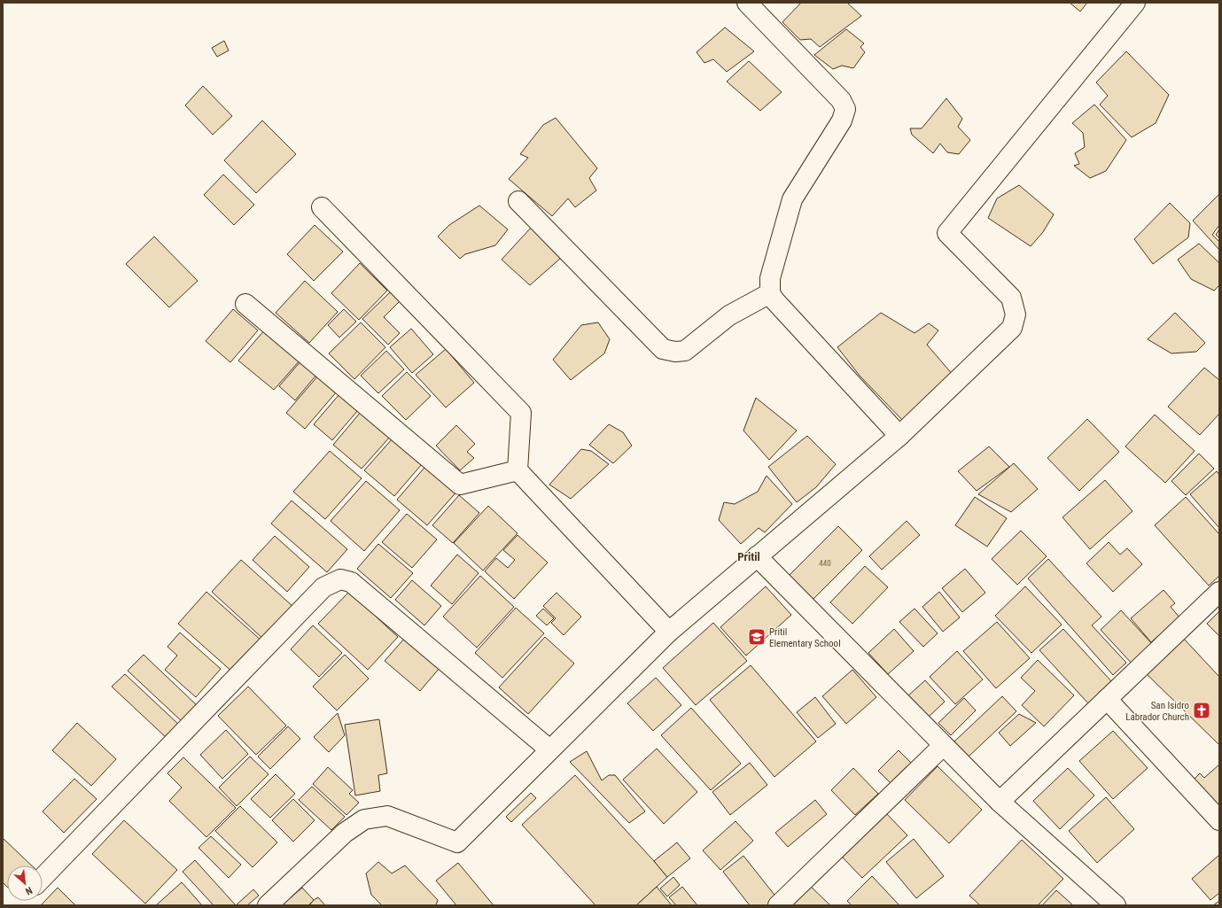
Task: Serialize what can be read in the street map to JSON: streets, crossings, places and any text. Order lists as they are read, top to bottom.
{
  "districts": ["Pritil"],
  "places": {
    "school or university": ["Pritil Elementary School"],
    "church": ["San Isidro Labrador Church"]
  },
  "house_numbers": ["440"],
  "north": "bottom right"
}
